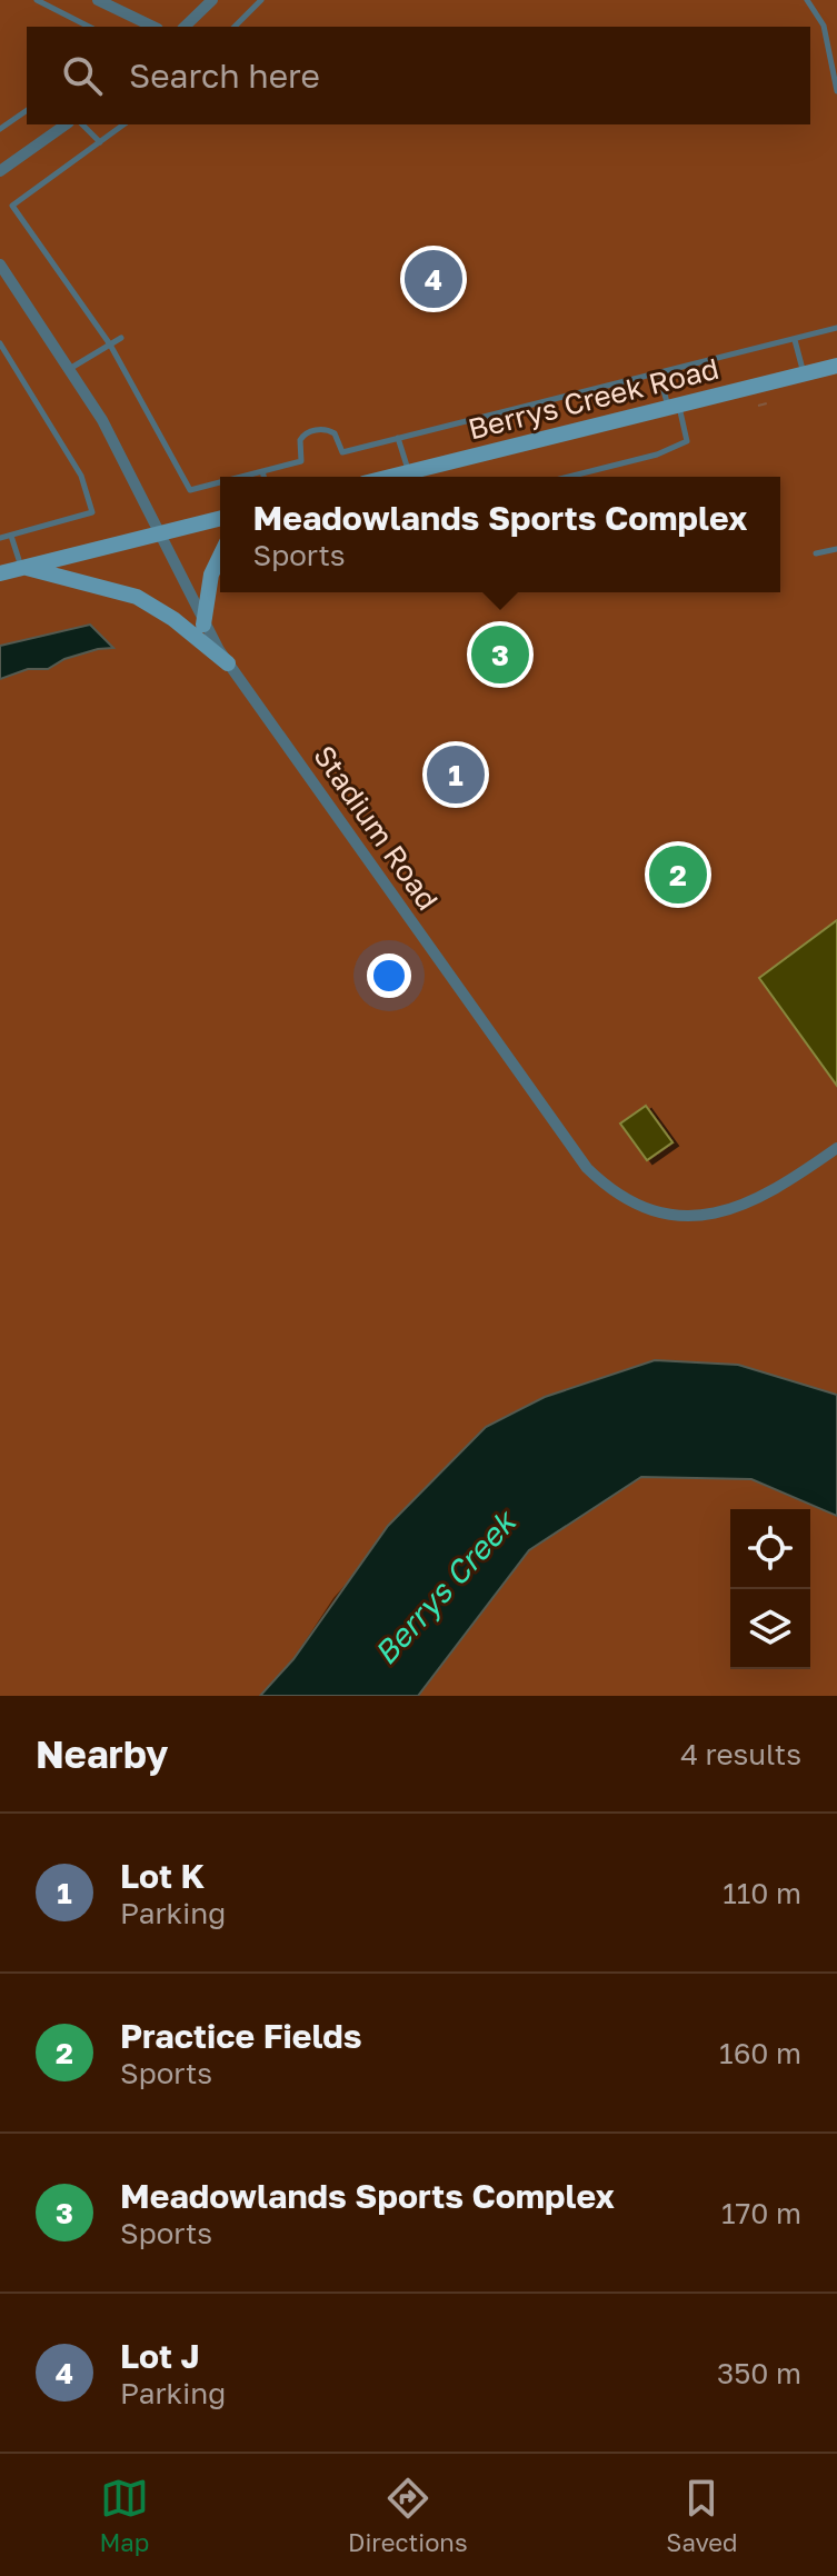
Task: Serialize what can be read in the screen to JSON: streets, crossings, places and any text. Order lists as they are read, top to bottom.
{
  "streets": {
    "street": ["Berrys Creek Road", "Stadium Road"]
  },
  "water": ["Berrys Creek"],
  "page": {
    "search": "Search here",
    "pins": [
      "4",
      "3",
      "1",
      "2"
    ],
    "popup": ["Meadowlands Sports Complex", "Sports"],
    "heading": ["Nearby", "4 results"],
    "list": [
      {
        "mark": "1",
        "name": "Lot K",
        "note": "Parking",
        "value": "110 m"
      },
      {
        "mark": "2",
        "name": "Practice Fields",
        "note": "Sports",
        "value": "160 m"
      },
      {
        "mark": "3",
        "name": "Meadowlands Sports Complex",
        "note": "Sports",
        "value": "170 m"
      },
      {
        "mark": "4",
        "name": "Lot J",
        "note": "Parking",
        "value": "350 m"
      }
    ],
    "nav": ["Map", "Directions", "Saved"]
  }
}
